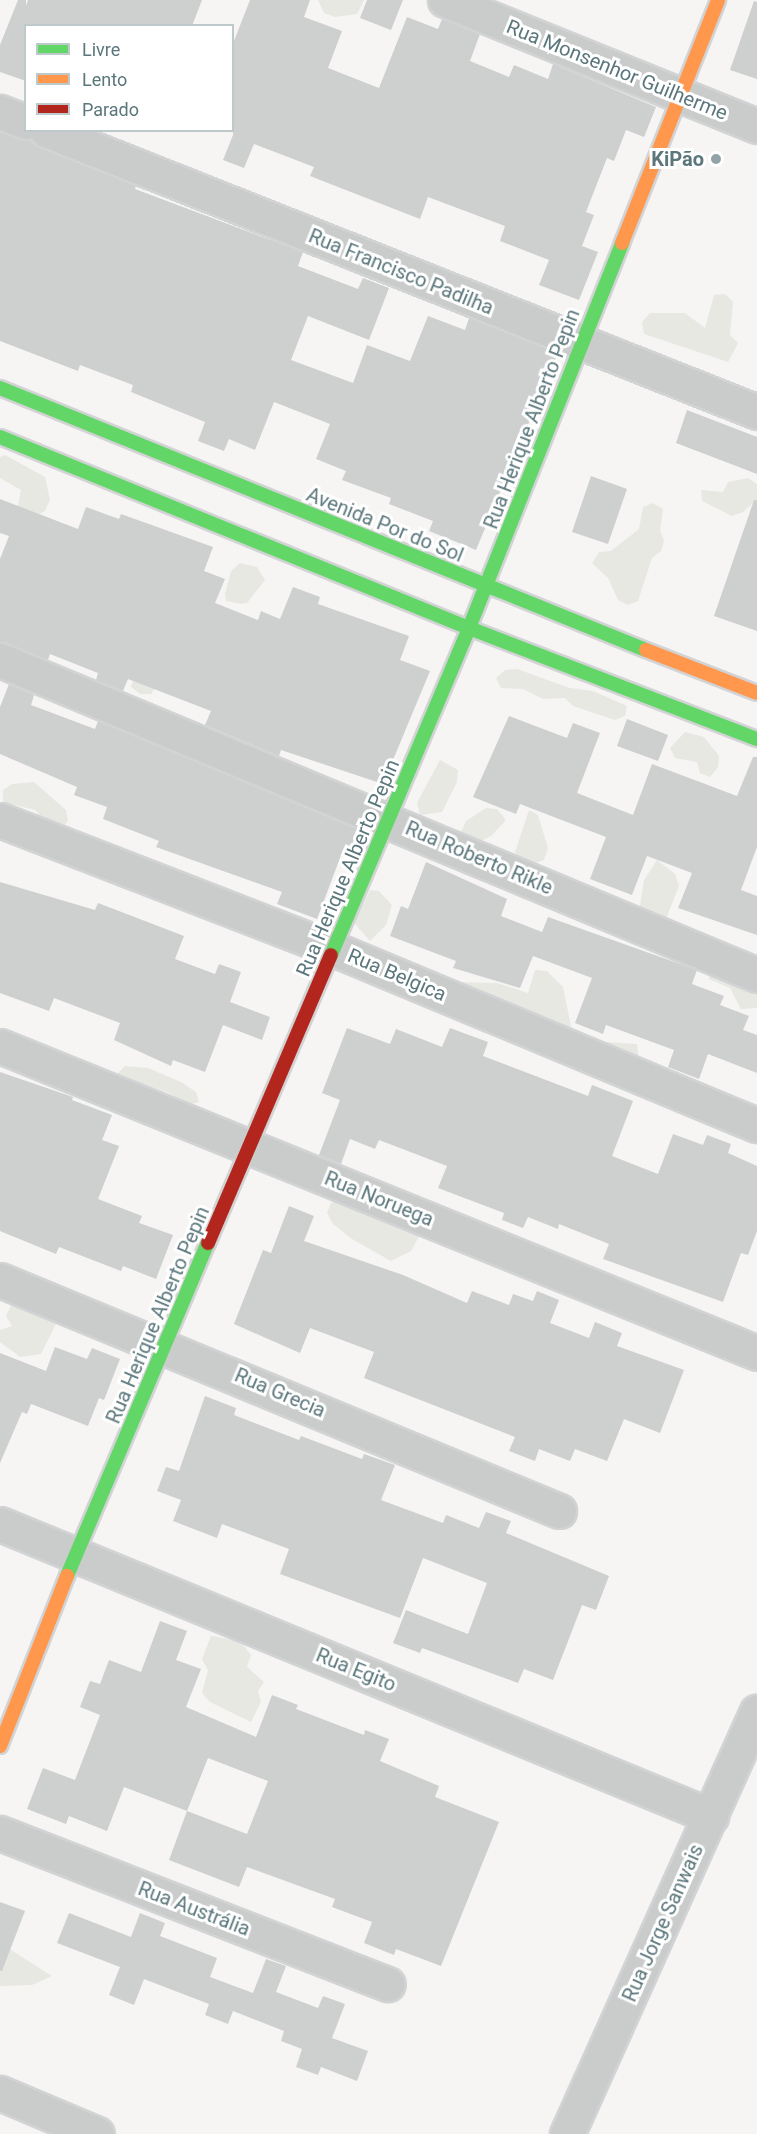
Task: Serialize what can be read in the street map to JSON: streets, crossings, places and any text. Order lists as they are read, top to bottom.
{
  "streets": {
    "street": [
      "Rua Monsenhor Guilherme",
      "Rua Francisco Padilha",
      "Rua Herique Alberto Pepin",
      "Avenida Por do Sol",
      "Rua Roberto Rikle",
      "Rua Belgica",
      "Rua Noruega",
      "Rua Grecia",
      "Rua Egito",
      "Rua Austrália",
      "Rua Jorge Sanwais"
    ]
  },
  "crossings": [
    ["Rua Monsenhor Guilherme", "Rua Herique Alberto Pepin"],
    ["Rua Francisco Padilha", "Rua Herique Alberto Pepin"],
    ["Rua Herique Alberto Pepin", "Avenida Por do Sol"],
    ["Rua Herique Alberto Pepin", "Rua Roberto Rikle"],
    ["Rua Herique Alberto Pepin", "Rua Belgica"],
    ["Rua Herique Alberto Pepin", "Rua Noruega"],
    ["Rua Herique Alberto Pepin", "Rua Grecia"],
    ["Rua Herique Alberto Pepin", "Rua Egito"],
    ["Rua Egito", "Rua Jorge Sanwais"]
  ],
  "places": ["KiPão"],
  "legend": ["Livre", "Lento", "Parado"]
}
